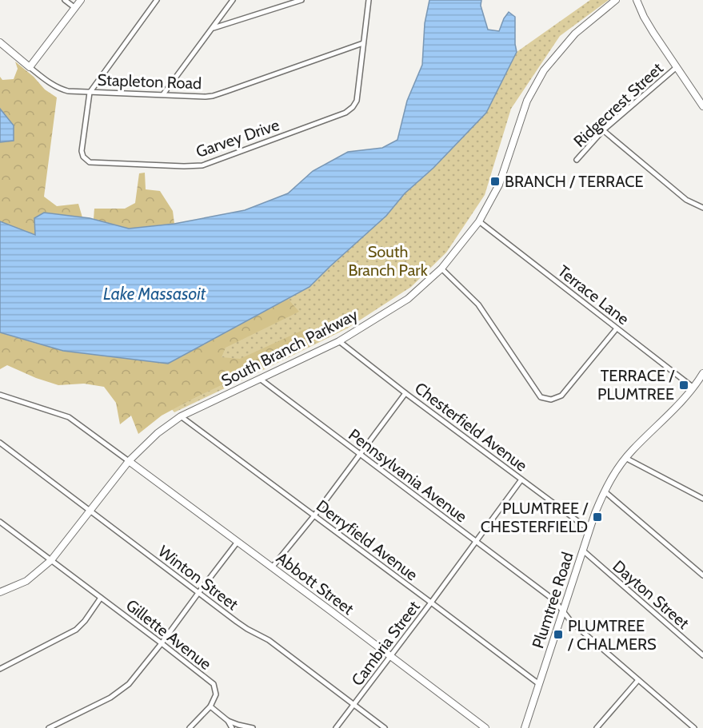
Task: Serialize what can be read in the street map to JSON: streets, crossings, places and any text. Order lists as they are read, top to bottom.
{
  "streets": {
    "street": [
      "Stapleton Road",
      "Ridgecrest Street",
      "Garvey Drive",
      "Terrace Lane",
      "South Branch Parkway",
      "Chesterfield Avenue",
      "Pennsylvania Avenue",
      "Derryfield Avenue",
      "Winton Street",
      "Abbott Street",
      "Dayton Street",
      "Plumtree Road",
      "Gillette Avenue",
      "Cambria Street"
    ]
  },
  "crossings": [
    ["Stapleton Road", "Garvey Drive"],
    ["Terrace Lane", "South Branch Parkway"],
    ["Terrace Lane", "Plumtree Road"],
    ["South Branch Parkway", "Chesterfield Avenue"],
    ["South Branch Parkway", "Pennsylvania Avenue"],
    ["South Branch Parkway", "Derryfield Avenue"],
    ["South Branch Parkway", "Winton Street"],
    ["South Branch Parkway", "Abbott Street"],
    ["South Branch Parkway", "Gillette Avenue"],
    ["Chesterfield Avenue", "Plumtree Road"],
    ["Chesterfield Avenue", "Cambria Street"],
    ["Pennsylvania Avenue", "Plumtree Road"],
    ["Pennsylvania Avenue", "Cambria Street"],
    ["Derryfield Avenue", "Plumtree Road"],
    ["Derryfield Avenue", "Cambria Street"],
    ["Winton Street", "Cambria Street"],
    ["Abbott Street", "Cambria Street"],
    ["Dayton Street", "Plumtree Road"]
  ],
  "water": ["Lake Massasoit"],
  "parks": ["South Branch Park"],
  "places": {
    "transit": [
      "BRANCH / TERRACE",
      "TERRACE / PLUMTREE",
      "PLUMTREE / CHESTERFIELD",
      "PLUMTREE / CHALMERS"
    ]
  }
}
